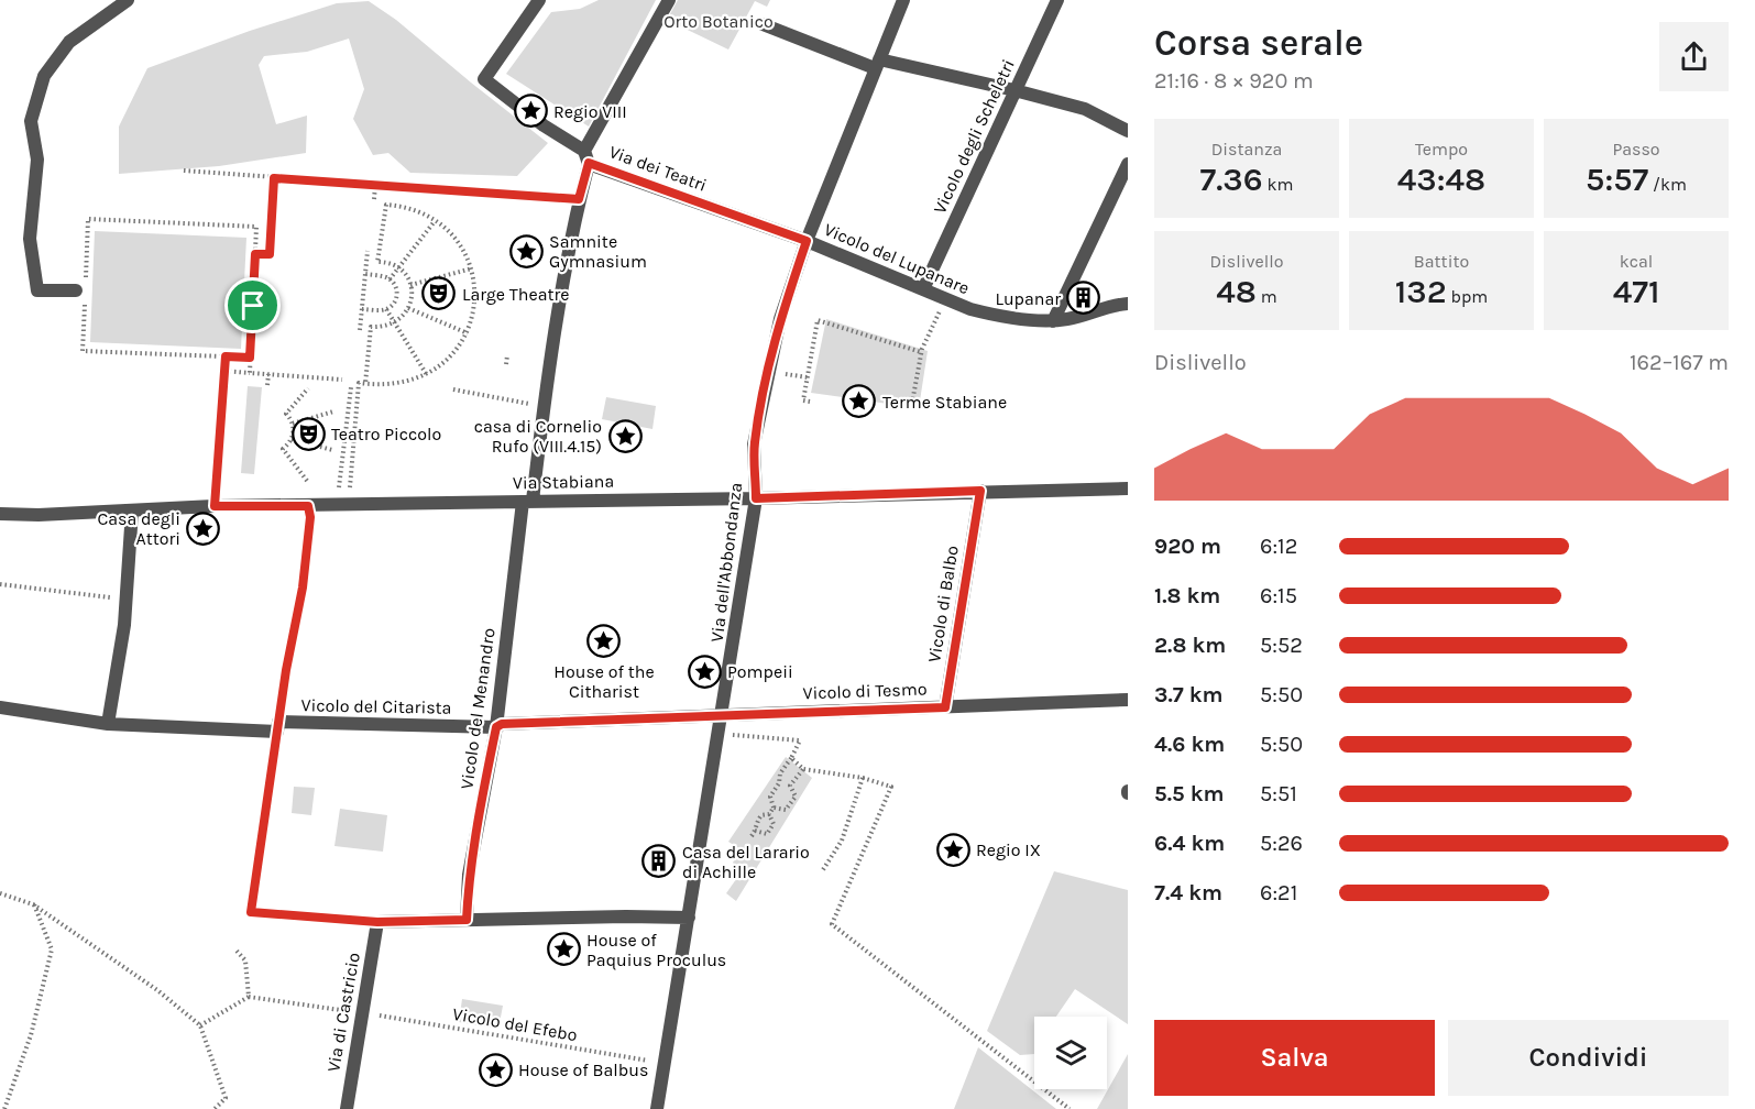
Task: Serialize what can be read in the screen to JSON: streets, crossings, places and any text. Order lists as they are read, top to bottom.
{
  "streets": {
    "street": [
      "Vicolo degli Scheletri",
      "Via dei Teatri",
      "Vicolo del Lupanare",
      "Via Stabiana",
      "Via dell'Abbondanza",
      "Vicolo di Balbo",
      "Vicolo di Tesmo",
      "Vicolo del Citarista",
      "Vicolo del Menandro",
      "Via di Castricio"
    ],
    "path": ["Vicolo del Efebo"]
  },
  "crossings": [
    ["Vicolo degli Scheletri", "Vicolo del Lupanare"],
    ["Via dei Teatri", "Vicolo del Lupanare"],
    ["Via dei Teatri", "Via dell'Abbondanza"],
    ["Via dei Teatri", "Vicolo del Menandro"],
    ["Vicolo del Lupanare", "Via dell'Abbondanza"],
    ["Via Stabiana", "Via dell'Abbondanza"],
    ["Via Stabiana", "Vicolo di Balbo"],
    ["Via Stabiana", "Vicolo del Menandro"],
    ["Via dell'Abbondanza", "Vicolo di Tesmo"],
    ["Via dell'Abbondanza", "Vicolo del Citarista"],
    ["Via dell'Abbondanza", "Vicolo del Efebo"],
    ["Vicolo di Balbo", "Vicolo di Tesmo"],
    ["Vicolo di Tesmo", "Vicolo del Citarista"],
    ["Vicolo del Citarista", "Vicolo del Menandro"],
    ["Via di Castricio", "Vicolo del Efebo"]
  ],
  "parks": ["Orto Botanico"],
  "places": {
    "place": [
      "Regio VIII",
      "Samnite Gymnasium",
      "Terme Stabiane",
      "casa di Cornelio Rufo (VIII.4.15)",
      "Casa degli Attori",
      "House of the Citharist",
      "Pompeii",
      "Regio IX",
      "House of Paquius Proculus",
      "House of Balbus"
    ],
    "theatre": ["Large Theatre", "Teatro Piccolo"],
    "building": ["Lupanar", "Casa del Larario di Achille"]
  },
  "page": {
    "heading": ["Corsa serale", "21:16 · 8 × 920 m"],
    "stats": [
      ["Distanza", "7.36 km"],
      ["Tempo", "43:48"],
      ["Passo", "5:57 /km"],
      ["Dislivello", "48 m"],
      ["Battito", "132 bpm"],
      ["kcal", "471"]
    ],
    "chart": ["Dislivello", "162–167 m"],
    "list": [
      {
        "name": "920 m",
        "note": "6:12"
      },
      {
        "name": "1.8 km",
        "note": "6:15"
      },
      {
        "name": "2.8 km",
        "note": "5:52"
      },
      {
        "name": "3.7 km",
        "note": "5:50"
      },
      {
        "name": "4.6 km",
        "note": "5:50"
      },
      {
        "name": "5.5 km",
        "note": "5:51"
      },
      {
        "name": "6.4 km",
        "note": "5:26"
      },
      {
        "name": "7.4 km",
        "note": "6:21"
      }
    ],
    "buttons": ["Salva", "Condividi"]
  }
}
